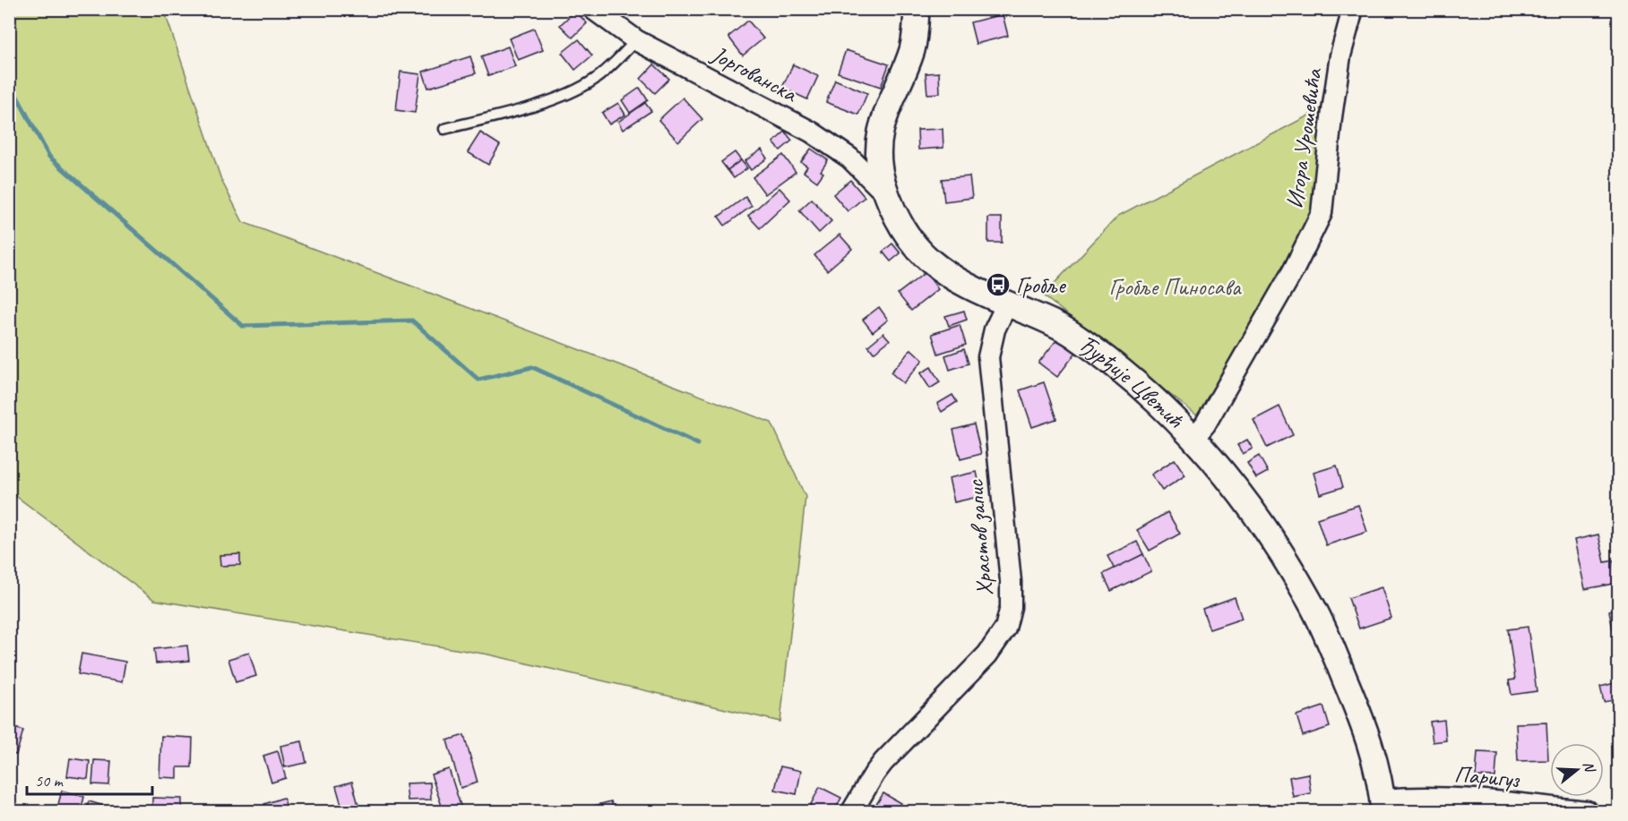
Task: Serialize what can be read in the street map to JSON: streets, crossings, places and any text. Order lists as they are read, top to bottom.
{
  "streets": {
    "street": [
      "Јоргованска",
      "Игора Урошевића",
      "Ђурђије Цветић",
      "Храстов запис",
      "Паригуз"
    ]
  },
  "crossings": [
    ["Јоргованска", "Ђурђије Цветић"],
    ["Игора Урошевића", "Ђурђије Цветић"],
    ["Ђурђије Цветић", "Храстов запис"],
    ["Ђурђије Цветић", "Паригуз"]
  ],
  "parks": ["Гробље Пиносава"],
  "places": {
    "bus stop": ["Гробље"]
  },
  "scale_bar": "50 m",
  "north": "right"
}
